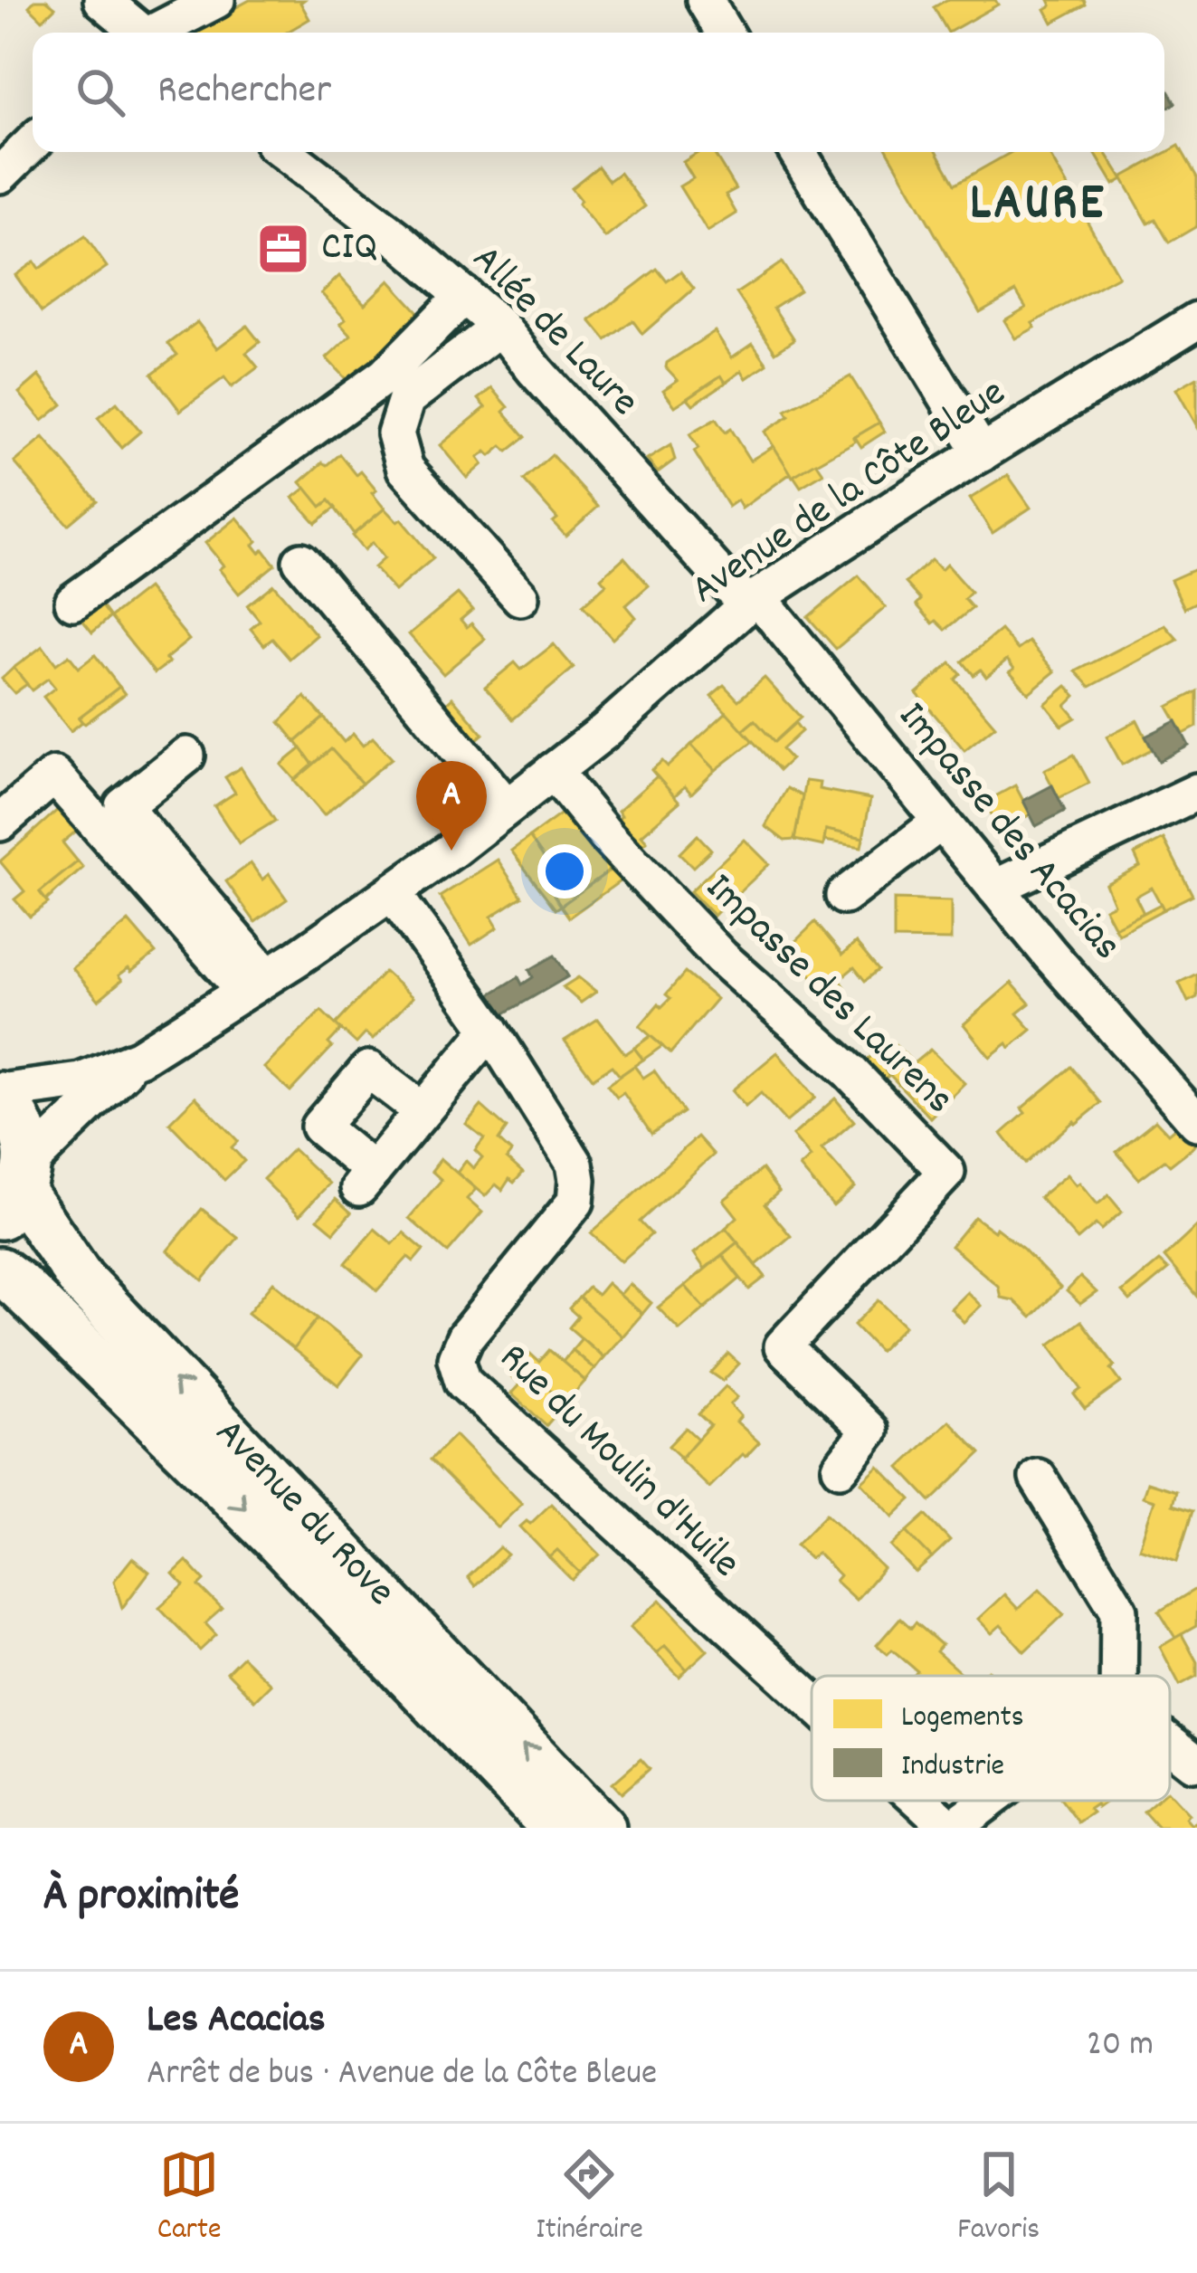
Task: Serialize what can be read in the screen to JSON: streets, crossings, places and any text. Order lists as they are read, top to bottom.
{
  "streets": {
    "main road": ["Avenue du Rove"],
    "street": [
      "Allée de Laure",
      "Avenue de la Côte Bleue",
      "Impasse des Acacias",
      "Impasse des Laurens",
      "Rue du Moulin d'Huile"
    ]
  },
  "crossings": [
    ["Allée de Laure", "Avenue de la Côte Bleue"],
    ["Allée de Laure", "Impasse des Acacias"],
    ["Avenue de la Côte Bleue", "Impasse des Acacias"],
    ["Avenue de la Côte Bleue", "Impasse des Laurens"],
    ["Avenue de la Côte Bleue", "Rue du Moulin d'Huile"],
    ["Avenue de la Côte Bleue", "Avenue du Rove"]
  ],
  "districts": ["LAURE"],
  "places": {
    "office": ["CIQ"]
  },
  "legend": ["Logements", "Industrie"],
  "page": {
    "search": "Rechercher",
    "pins": "A",
    "heading": "À proximité",
    "list": [
      {
        "mark": "A",
        "name": "Les Acacias",
        "note": "Arrêt de bus · Avenue de la Côte Bleue",
        "value": "20 m"
      }
    ],
    "nav": ["Carte", "Itinéraire", "Favoris"]
  }
}
